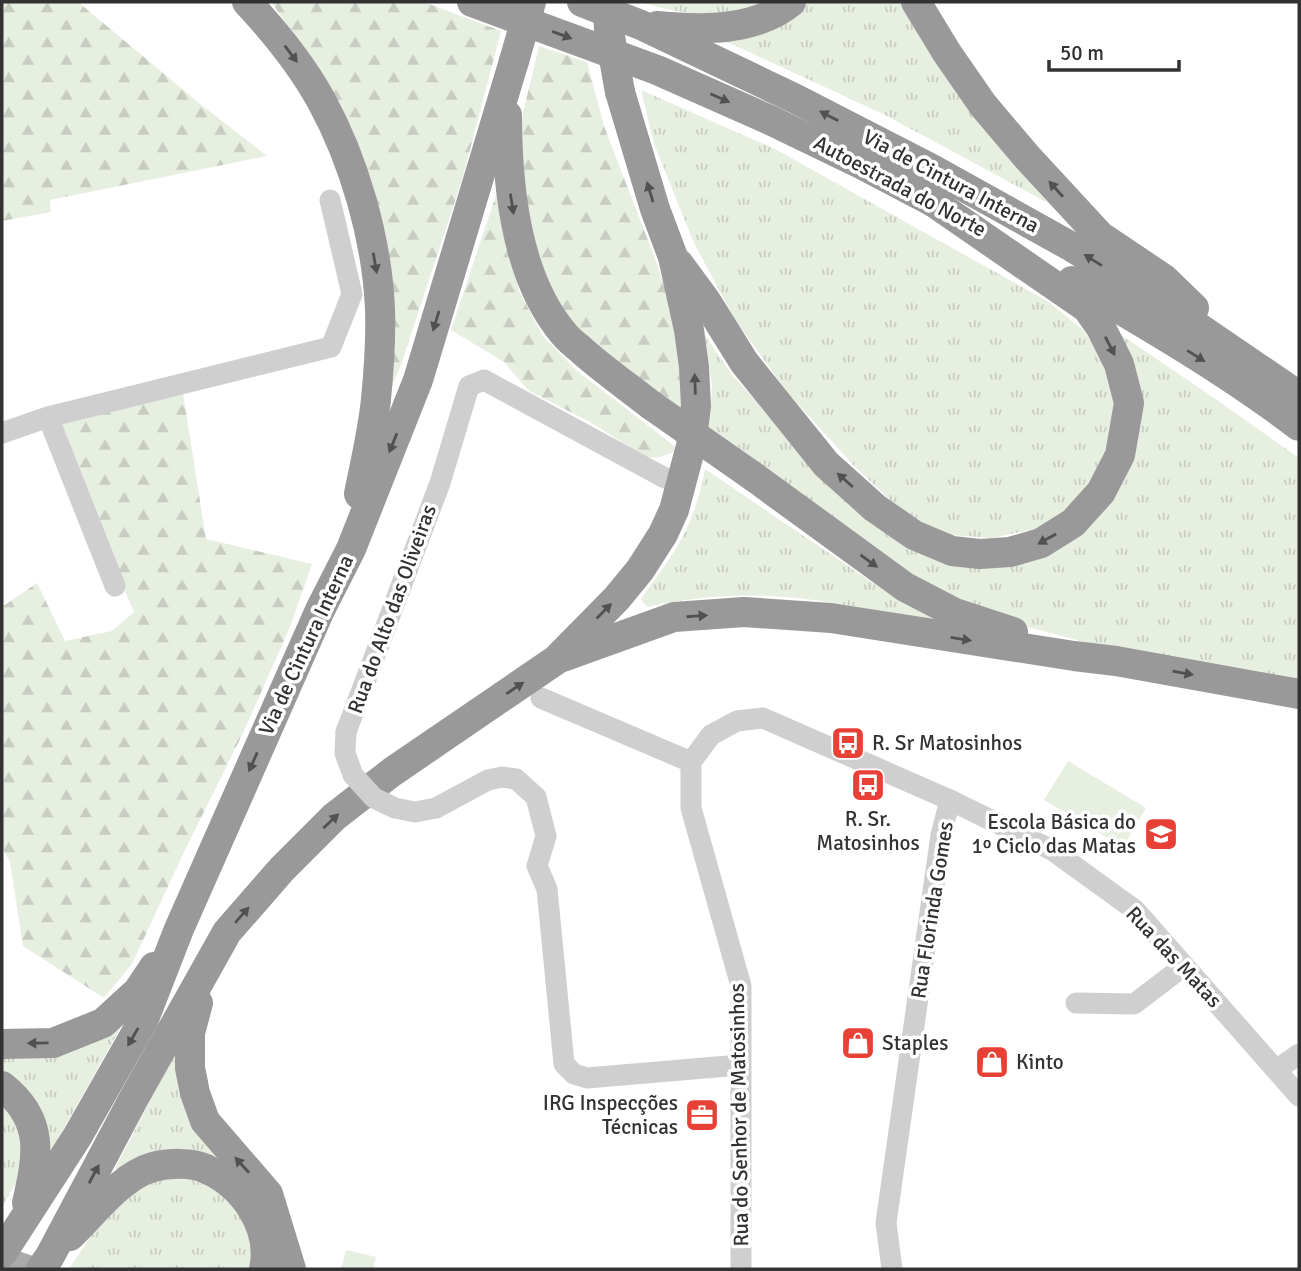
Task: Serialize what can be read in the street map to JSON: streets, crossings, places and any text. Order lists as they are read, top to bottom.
{
  "streets": {
    "highway": ["Via de Cintura Interna", "Autoestrada do Norte"],
    "street": [
      "Rua do Alto das Oliveiras",
      "Rua Florinda Gomes",
      "Rua das Matas",
      "Rua do Senhor de Matosinhos"
    ]
  },
  "crossings": [
    ["Rua do Alto das Oliveiras", "Rua do Senhor de Matosinhos"],
    ["Rua Florinda Gomes", "Rua das Matas"],
    ["Rua das Matas", "Rua do Senhor de Matosinhos"]
  ],
  "places": {
    "bus stop": ["R. Sr Matosinhos", "R. Sr. Matosinhos"],
    "school or university": ["Escola Básica do 1º Ciclo das Matas"],
    "shop": ["Staples", "Kinto"],
    "office": ["IRG Inspecções Técnicas"]
  },
  "scale_bar": "50 m"
}
